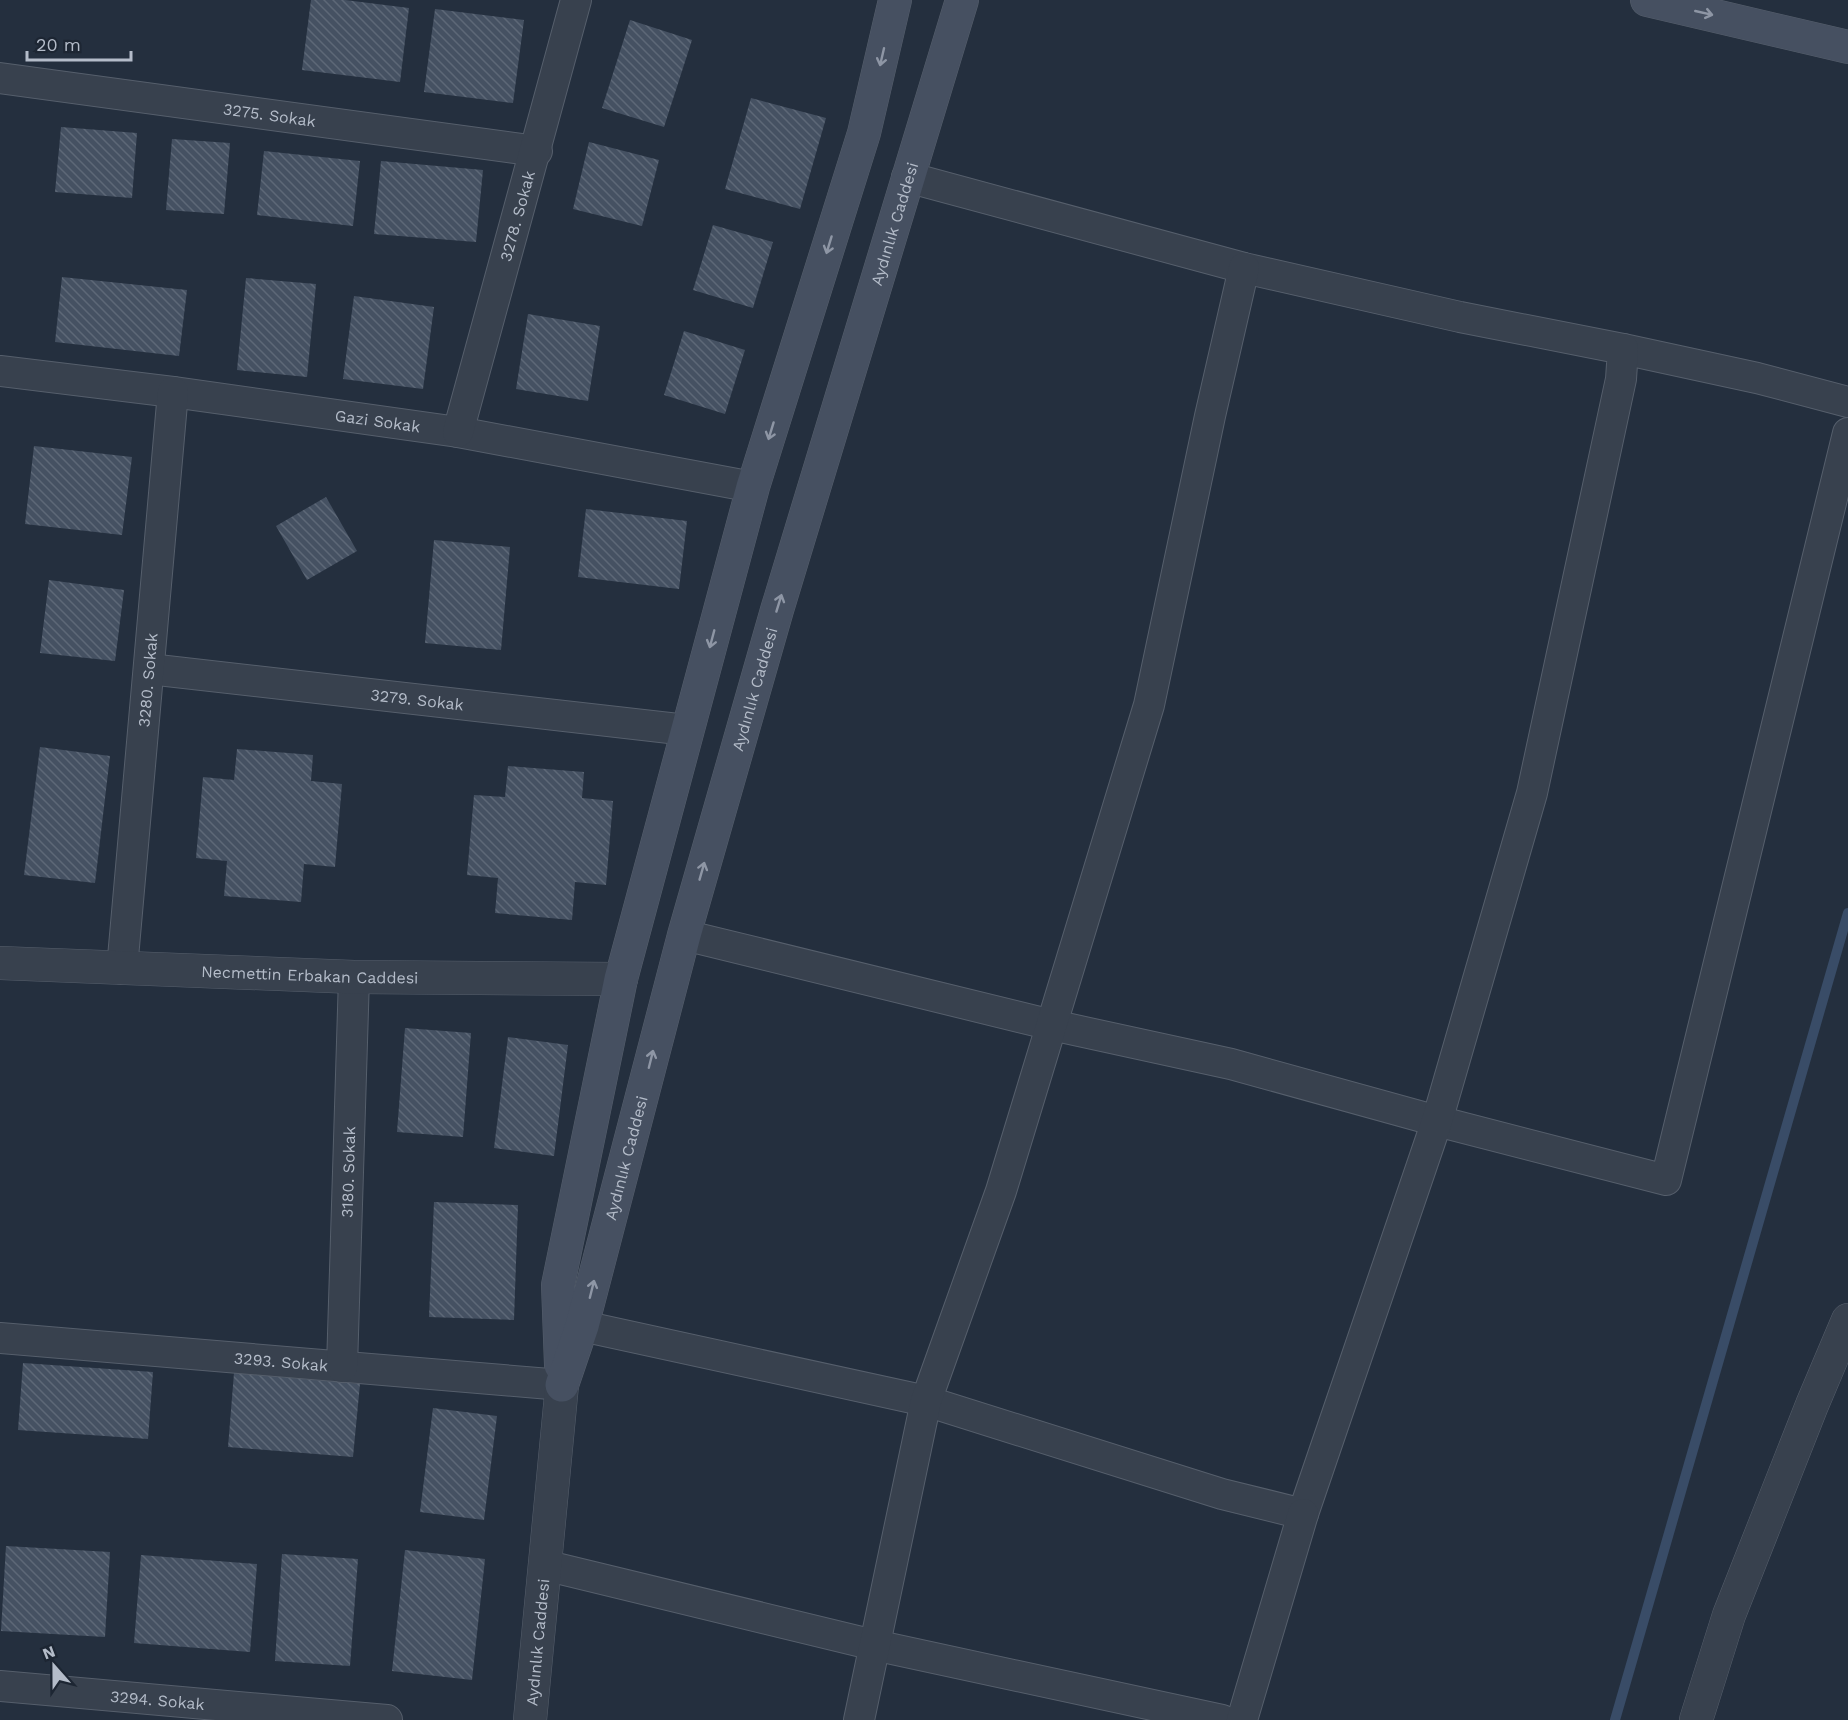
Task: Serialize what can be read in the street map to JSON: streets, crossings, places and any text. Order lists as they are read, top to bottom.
{
  "streets": {
    "main road": ["Aydınlık Caddesi"],
    "street": [
      "3275. Sokak",
      "3278. Sokak",
      "Gazi Sokak",
      "3280. Sokak",
      "3279. Sokak",
      "Necmettin Erbakan Caddesi",
      "3180. Sokak",
      "3293. Sokak",
      "3294. Sokak"
    ]
  },
  "crossings": [
    ["3275. Sokak", "3278. Sokak"],
    ["3278. Sokak", "Gazi Sokak"],
    ["Aydınlık Caddesi", "Gazi Sokak"],
    ["Aydınlık Caddesi", "3279. Sokak"],
    ["Aydınlık Caddesi", "Necmettin Erbakan Caddesi"],
    ["Aydınlık Caddesi", "3293. Sokak"],
    ["Gazi Sokak", "3280. Sokak"],
    ["3280. Sokak", "3279. Sokak"],
    ["3280. Sokak", "Necmettin Erbakan Caddesi"],
    ["Necmettin Erbakan Caddesi", "3180. Sokak"],
    ["3180. Sokak", "3293. Sokak"]
  ],
  "scale_bar": "20 m",
  "north": "top"
}
